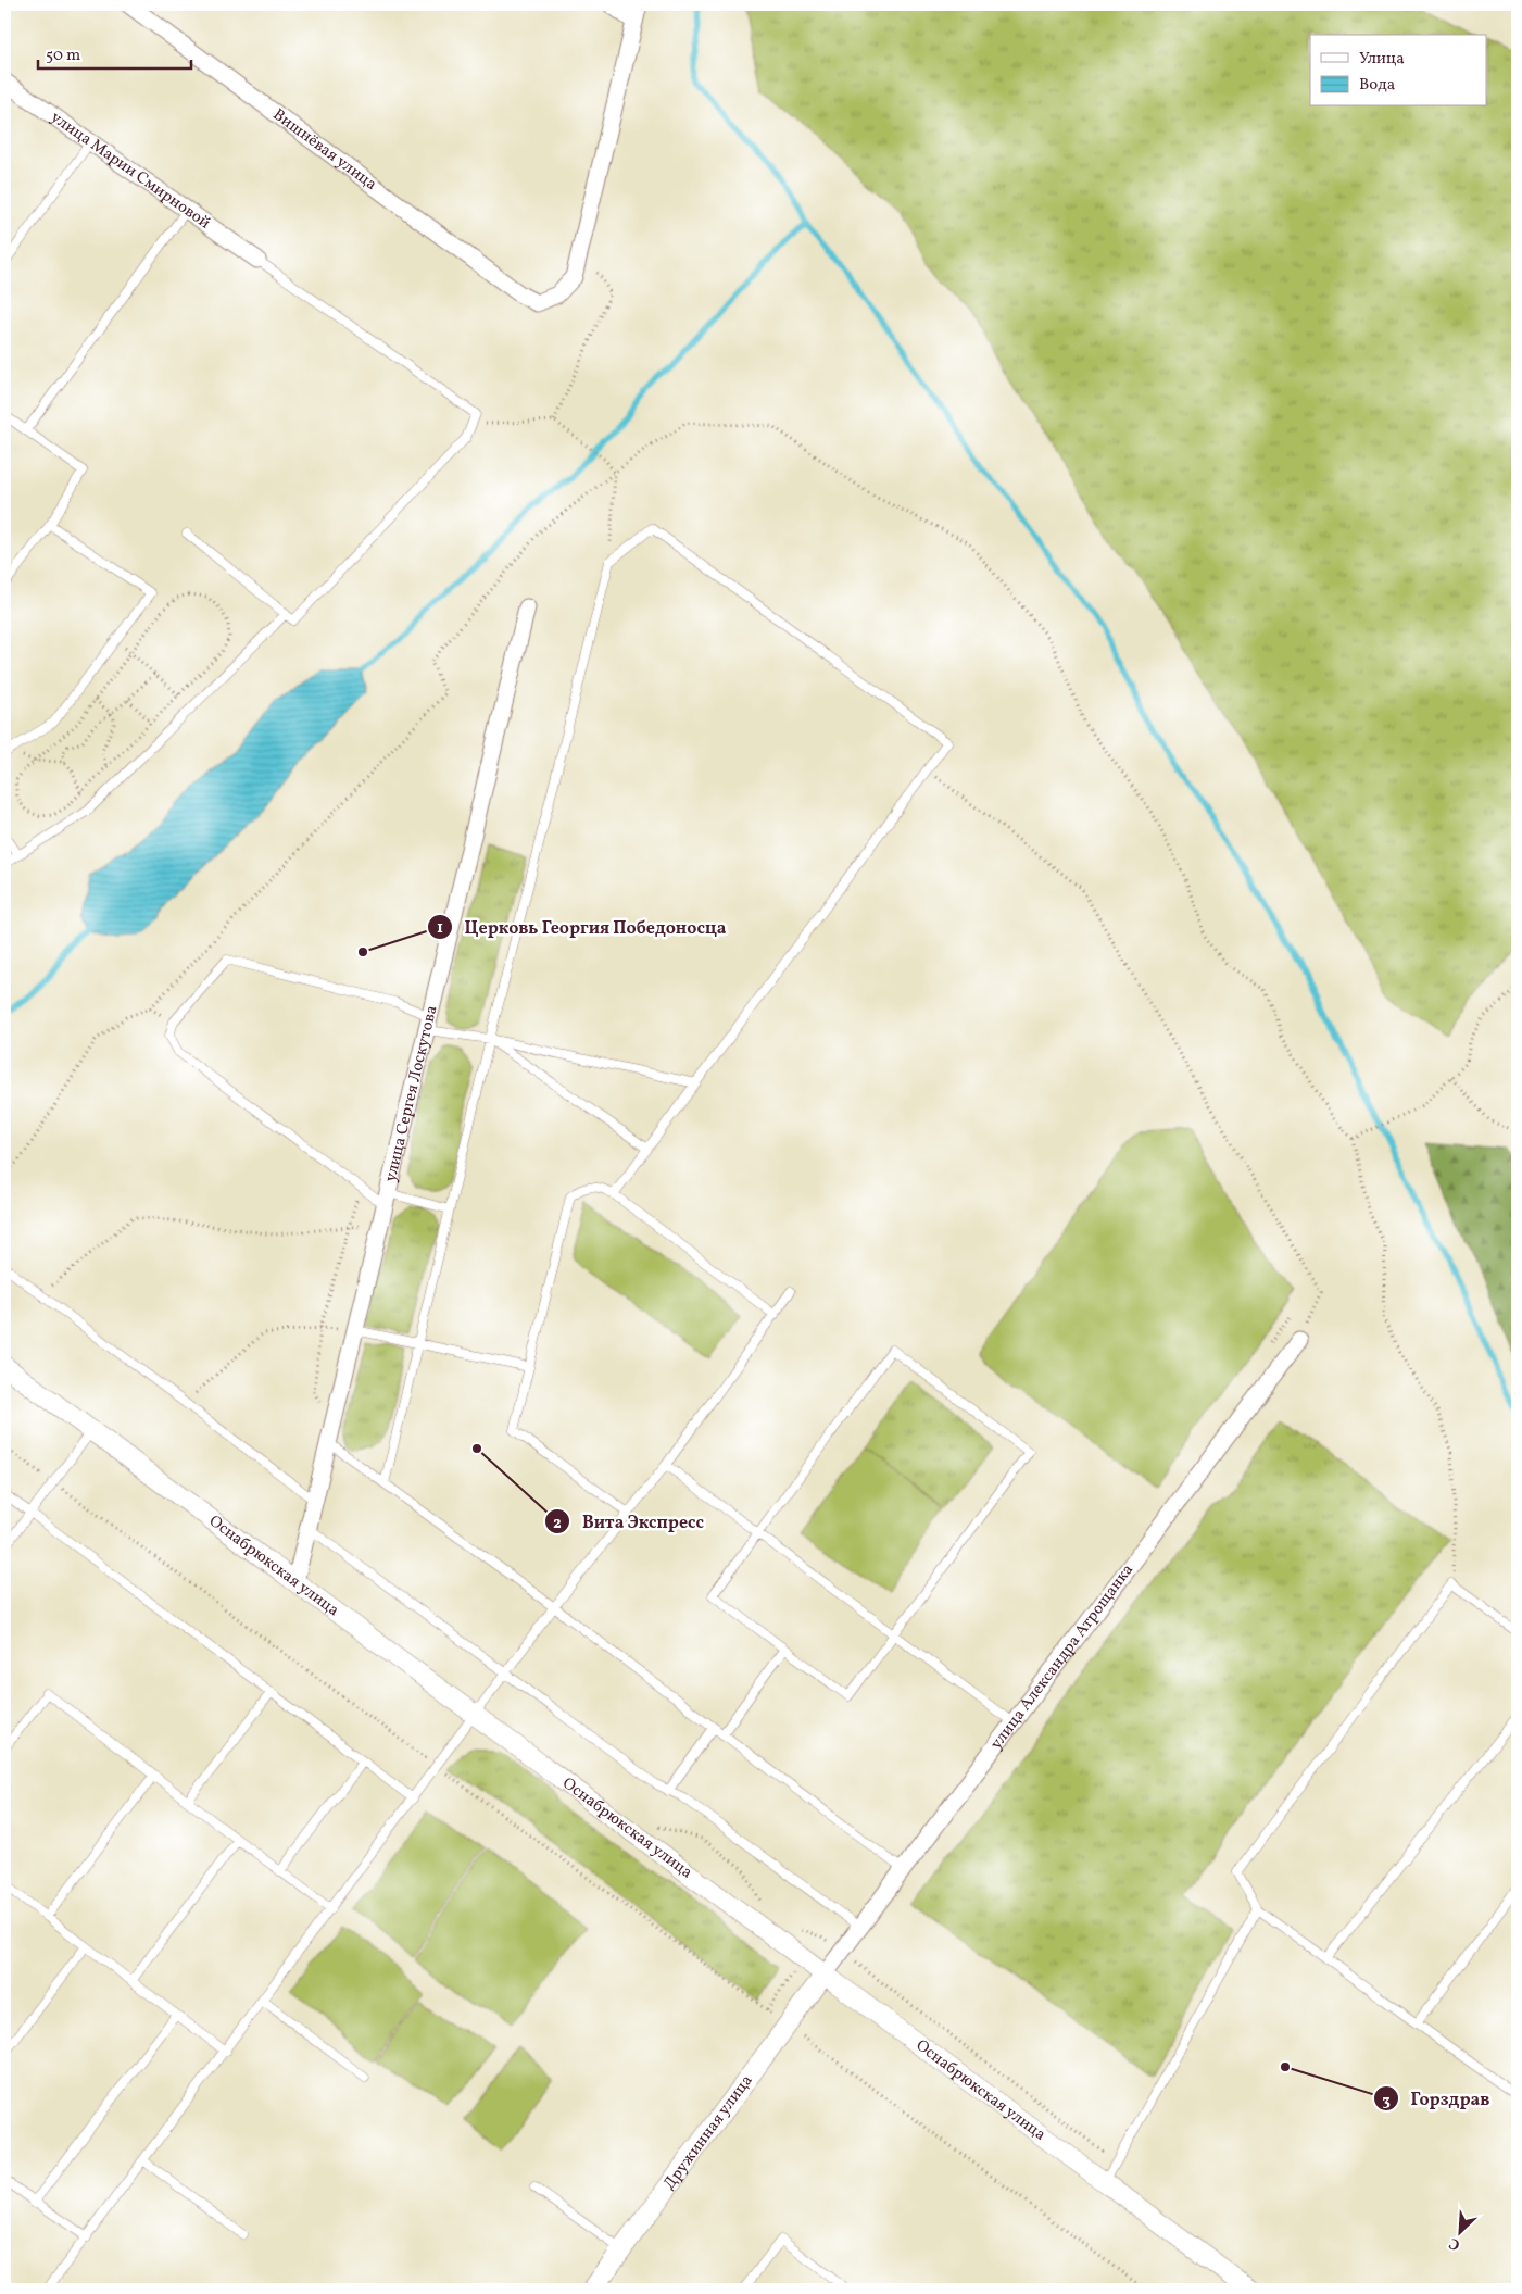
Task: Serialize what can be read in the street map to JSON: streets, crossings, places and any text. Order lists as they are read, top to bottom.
{
  "streets": {
    "street": [
      "Вишнёвая улица",
      "улица Марии Смирновой",
      "улица Сергея Лоскутова",
      "Оснабрюкская улица",
      "улица Александра Атрощанка",
      "Дружинная улица"
    ]
  },
  "crossings": [
    ["улица Сергея Лоскутова", "Оснабрюкская улица"],
    ["Оснабрюкская улица", "улица Александра Атрощанка"],
    ["Оснабрюкская улица", "Дружинная улица"],
    ["улица Александра Атрощанка", "Дружинная улица"]
  ],
  "places": ["Церковь Георгия Победоносца", "Вита Экспресс", "Горздрав"],
  "legend": ["Улица", "Вода"],
  "scale_bar": "50 m",
  "north": "bottom left"
}
